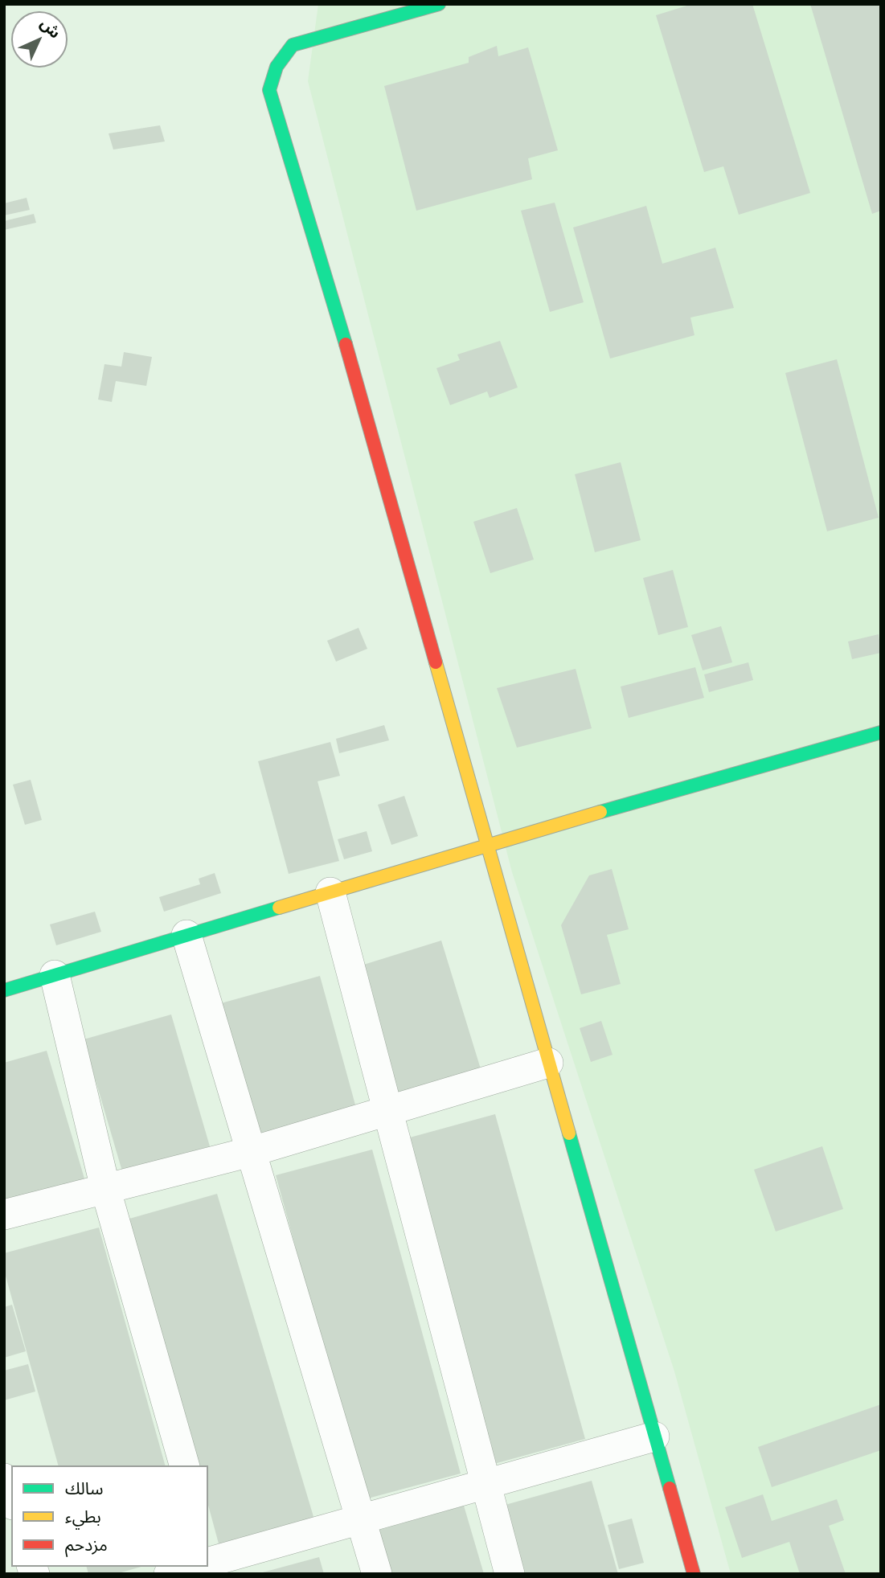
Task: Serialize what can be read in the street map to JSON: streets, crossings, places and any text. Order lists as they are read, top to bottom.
{
  "legend": ["سالك", "بطيء", "مزدحم"],
  "north": "top right"
}
